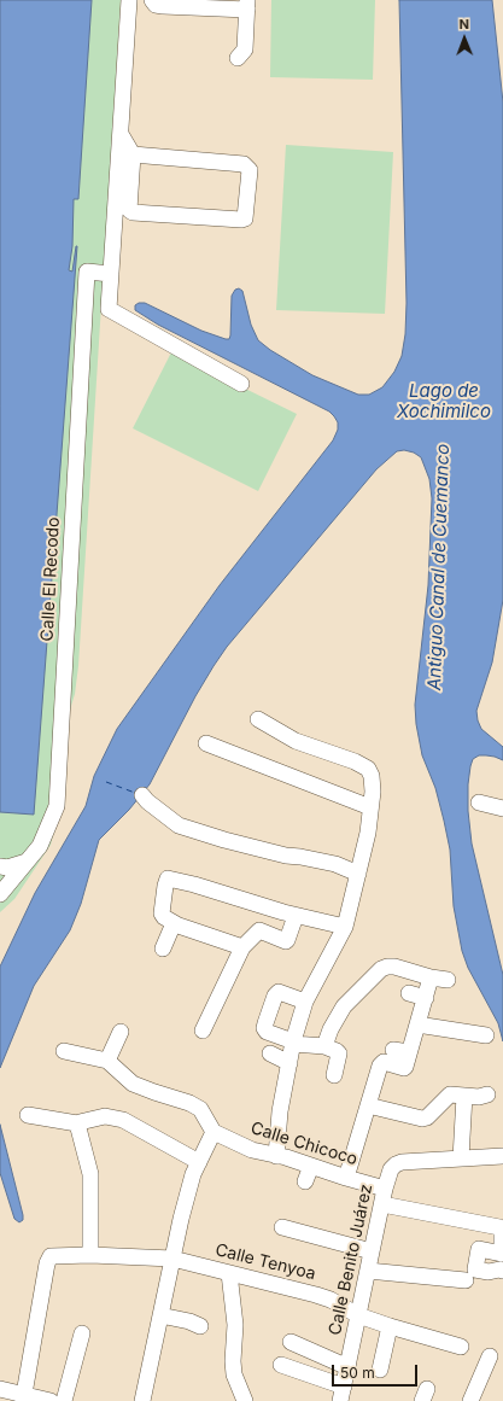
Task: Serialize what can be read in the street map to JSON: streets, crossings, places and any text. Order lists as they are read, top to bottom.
{
  "streets": {
    "street": [
      "Calle El Recodo",
      "Calle Chicoco",
      "Calle Benito Juárez",
      "Calle Tenyoa"
    ]
  },
  "crossings": [
    ["Calle Chicoco", "Calle Benito Juárez"],
    ["Calle Benito Juárez", "Calle Tenyoa"]
  ],
  "water": ["Lago de Xochimilco", "Antiguo Canal de Cuemanco"],
  "scale_bar": "50 m",
  "north": "top"
}
